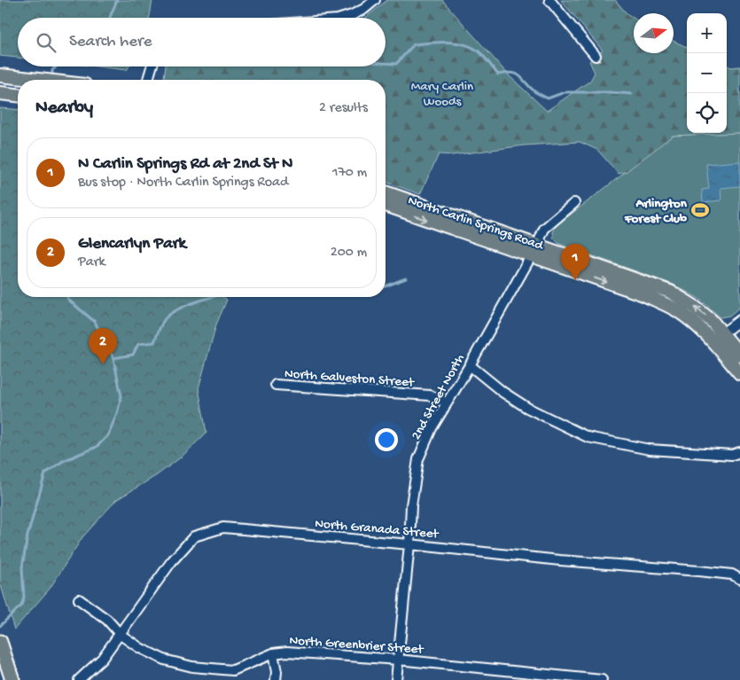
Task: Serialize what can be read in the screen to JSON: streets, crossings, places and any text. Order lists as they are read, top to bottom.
{
  "streets": {
    "main road": ["North Carlin Springs Road"],
    "street": [
      "North Galveston Street",
      "2nd Street North",
      "North Granada Street",
      "North Greenbrier Street"
    ]
  },
  "crossings": [
    ["North Carlin Springs Road", "2nd Street North"],
    ["North Galveston Street", "2nd Street North"],
    ["2nd Street North", "North Granada Street"],
    ["2nd Street North", "North Greenbrier Street"],
    ["North Granada Street", "North Greenbrier Street"]
  ],
  "parks": ["Mary Carlin Woods"],
  "places": {
    "sports": ["Arlington Forest Club"]
  },
  "north": "right",
  "page": {
    "map_buttons": ["+", "−"],
    "search": "Search here",
    "heading": ["Nearby", "2 results"],
    "list": [
      {
        "mark": "1",
        "name": "N Carlin Springs Rd at 2nd St N",
        "note": "Bus stop · North Carlin Springs Road",
        "value": "170 m"
      },
      {
        "mark": "2",
        "name": "Glencarlyn Park",
        "note": "Park",
        "value": "200 m"
      }
    ],
    "pins": ["1", "2"]
  }
}
